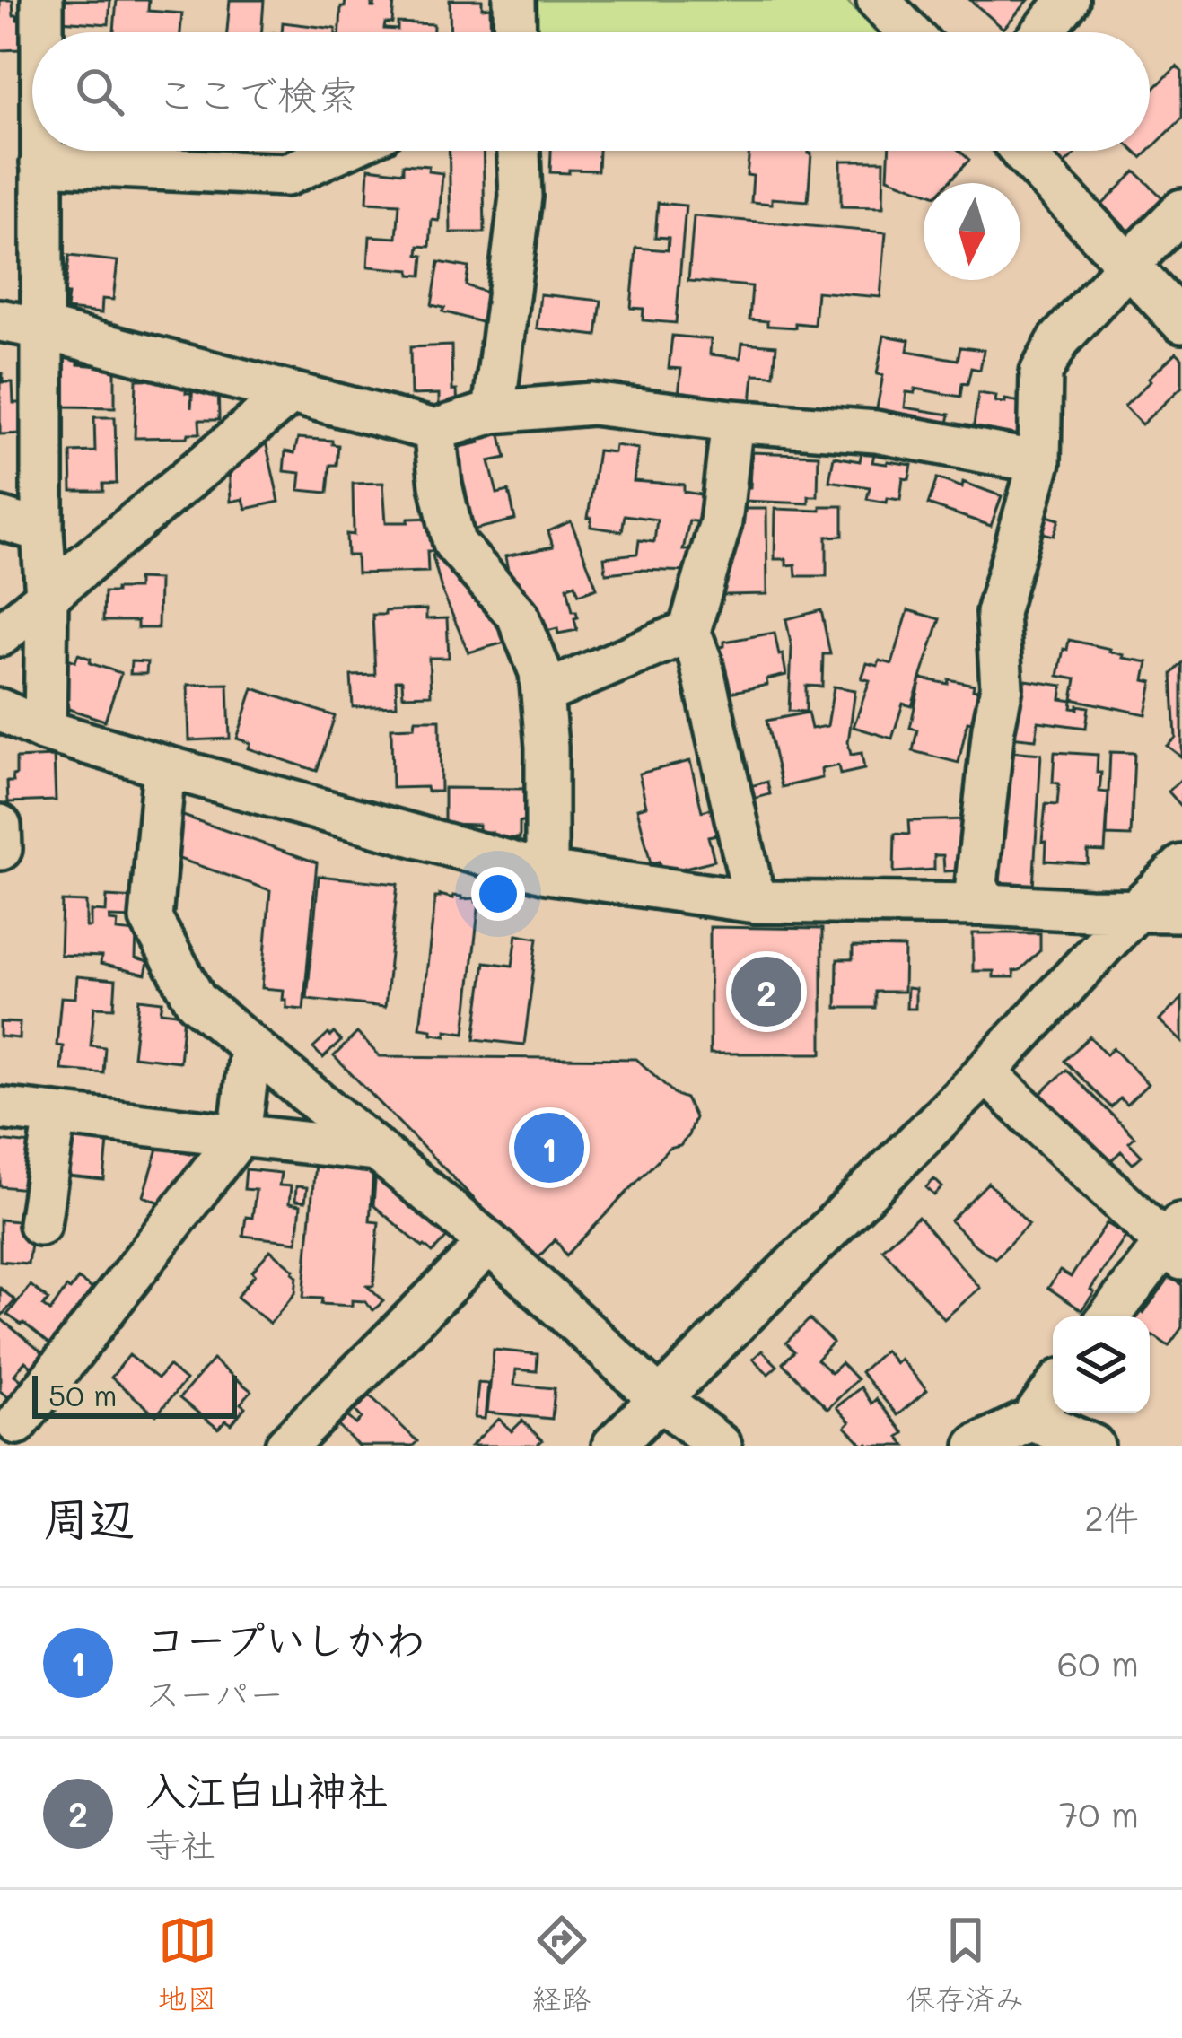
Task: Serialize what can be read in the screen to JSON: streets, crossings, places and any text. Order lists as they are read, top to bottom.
{
  "scale_bar": "50 m",
  "north": "bottom",
  "page": {
    "search": "ここで検索",
    "pins": ["2", "1"],
    "scale": "50 m",
    "heading": ["周辺", "2件"],
    "list": [
      {
        "mark": "1",
        "name": "コープいしかわ",
        "note": "スーパー",
        "value": "60 m"
      },
      {
        "mark": "2",
        "name": "入江白山神社",
        "note": "寺社",
        "value": "70 m"
      }
    ],
    "nav": ["地図", "経路", "保存済み"]
  }
}
